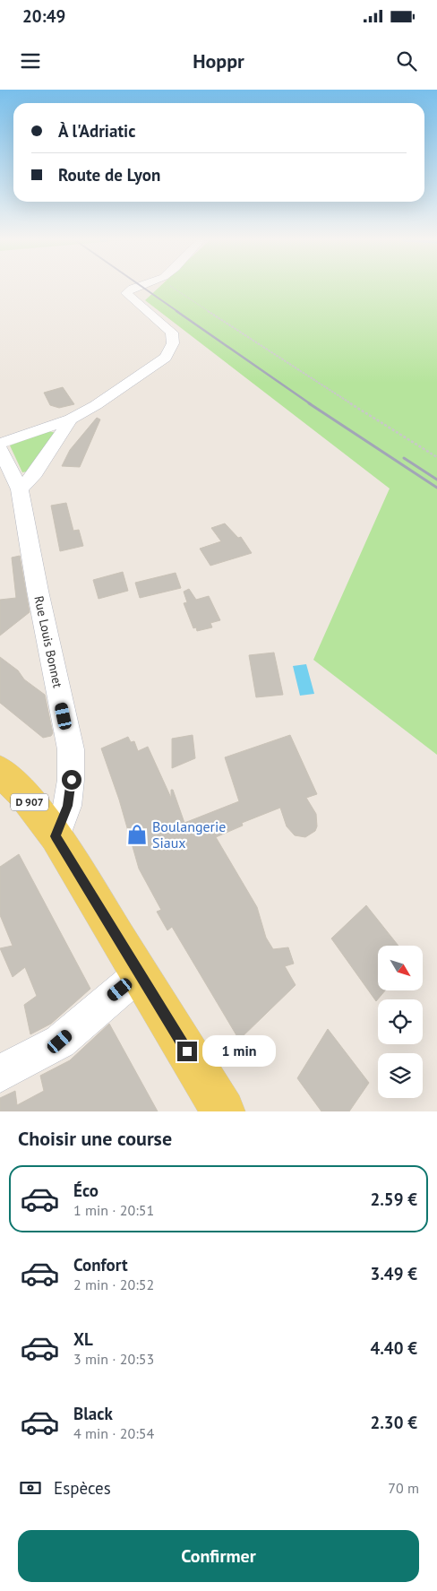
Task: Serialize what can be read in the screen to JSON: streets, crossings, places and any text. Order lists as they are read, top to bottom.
{
  "streets": {
    "main road": ["D 907"],
    "street": ["Rue Louis Bonnet"]
  },
  "crossings": [
    ["Rue Louis Bonnet", "D 907"]
  ],
  "places": {
    "shop": ["Boulangerie Siaux"]
  },
  "north": "bottom right",
  "page": {
    "status": "20:49",
    "header": "Hoppr",
    "banner": ["À l'Adriatic", "Route de Lyon"],
    "bubble": "1 min",
    "heading": "Choisir une course",
    "list": [
      {
        "name": "Éco",
        "note": "1 min · 20:51",
        "value": "2.59 €"
      },
      {
        "name": "Confort",
        "note": "2 min · 20:52",
        "value": "3.49 €"
      },
      {
        "name": "XL",
        "note": "3 min · 20:53",
        "value": "4.40 €"
      },
      {
        "name": "Black",
        "note": "4 min · 20:54",
        "value": "2.30 €"
      }
    ],
    "pay": ["Espèces", "70 m"],
    "buttons": "Confirmer"
  }
}
